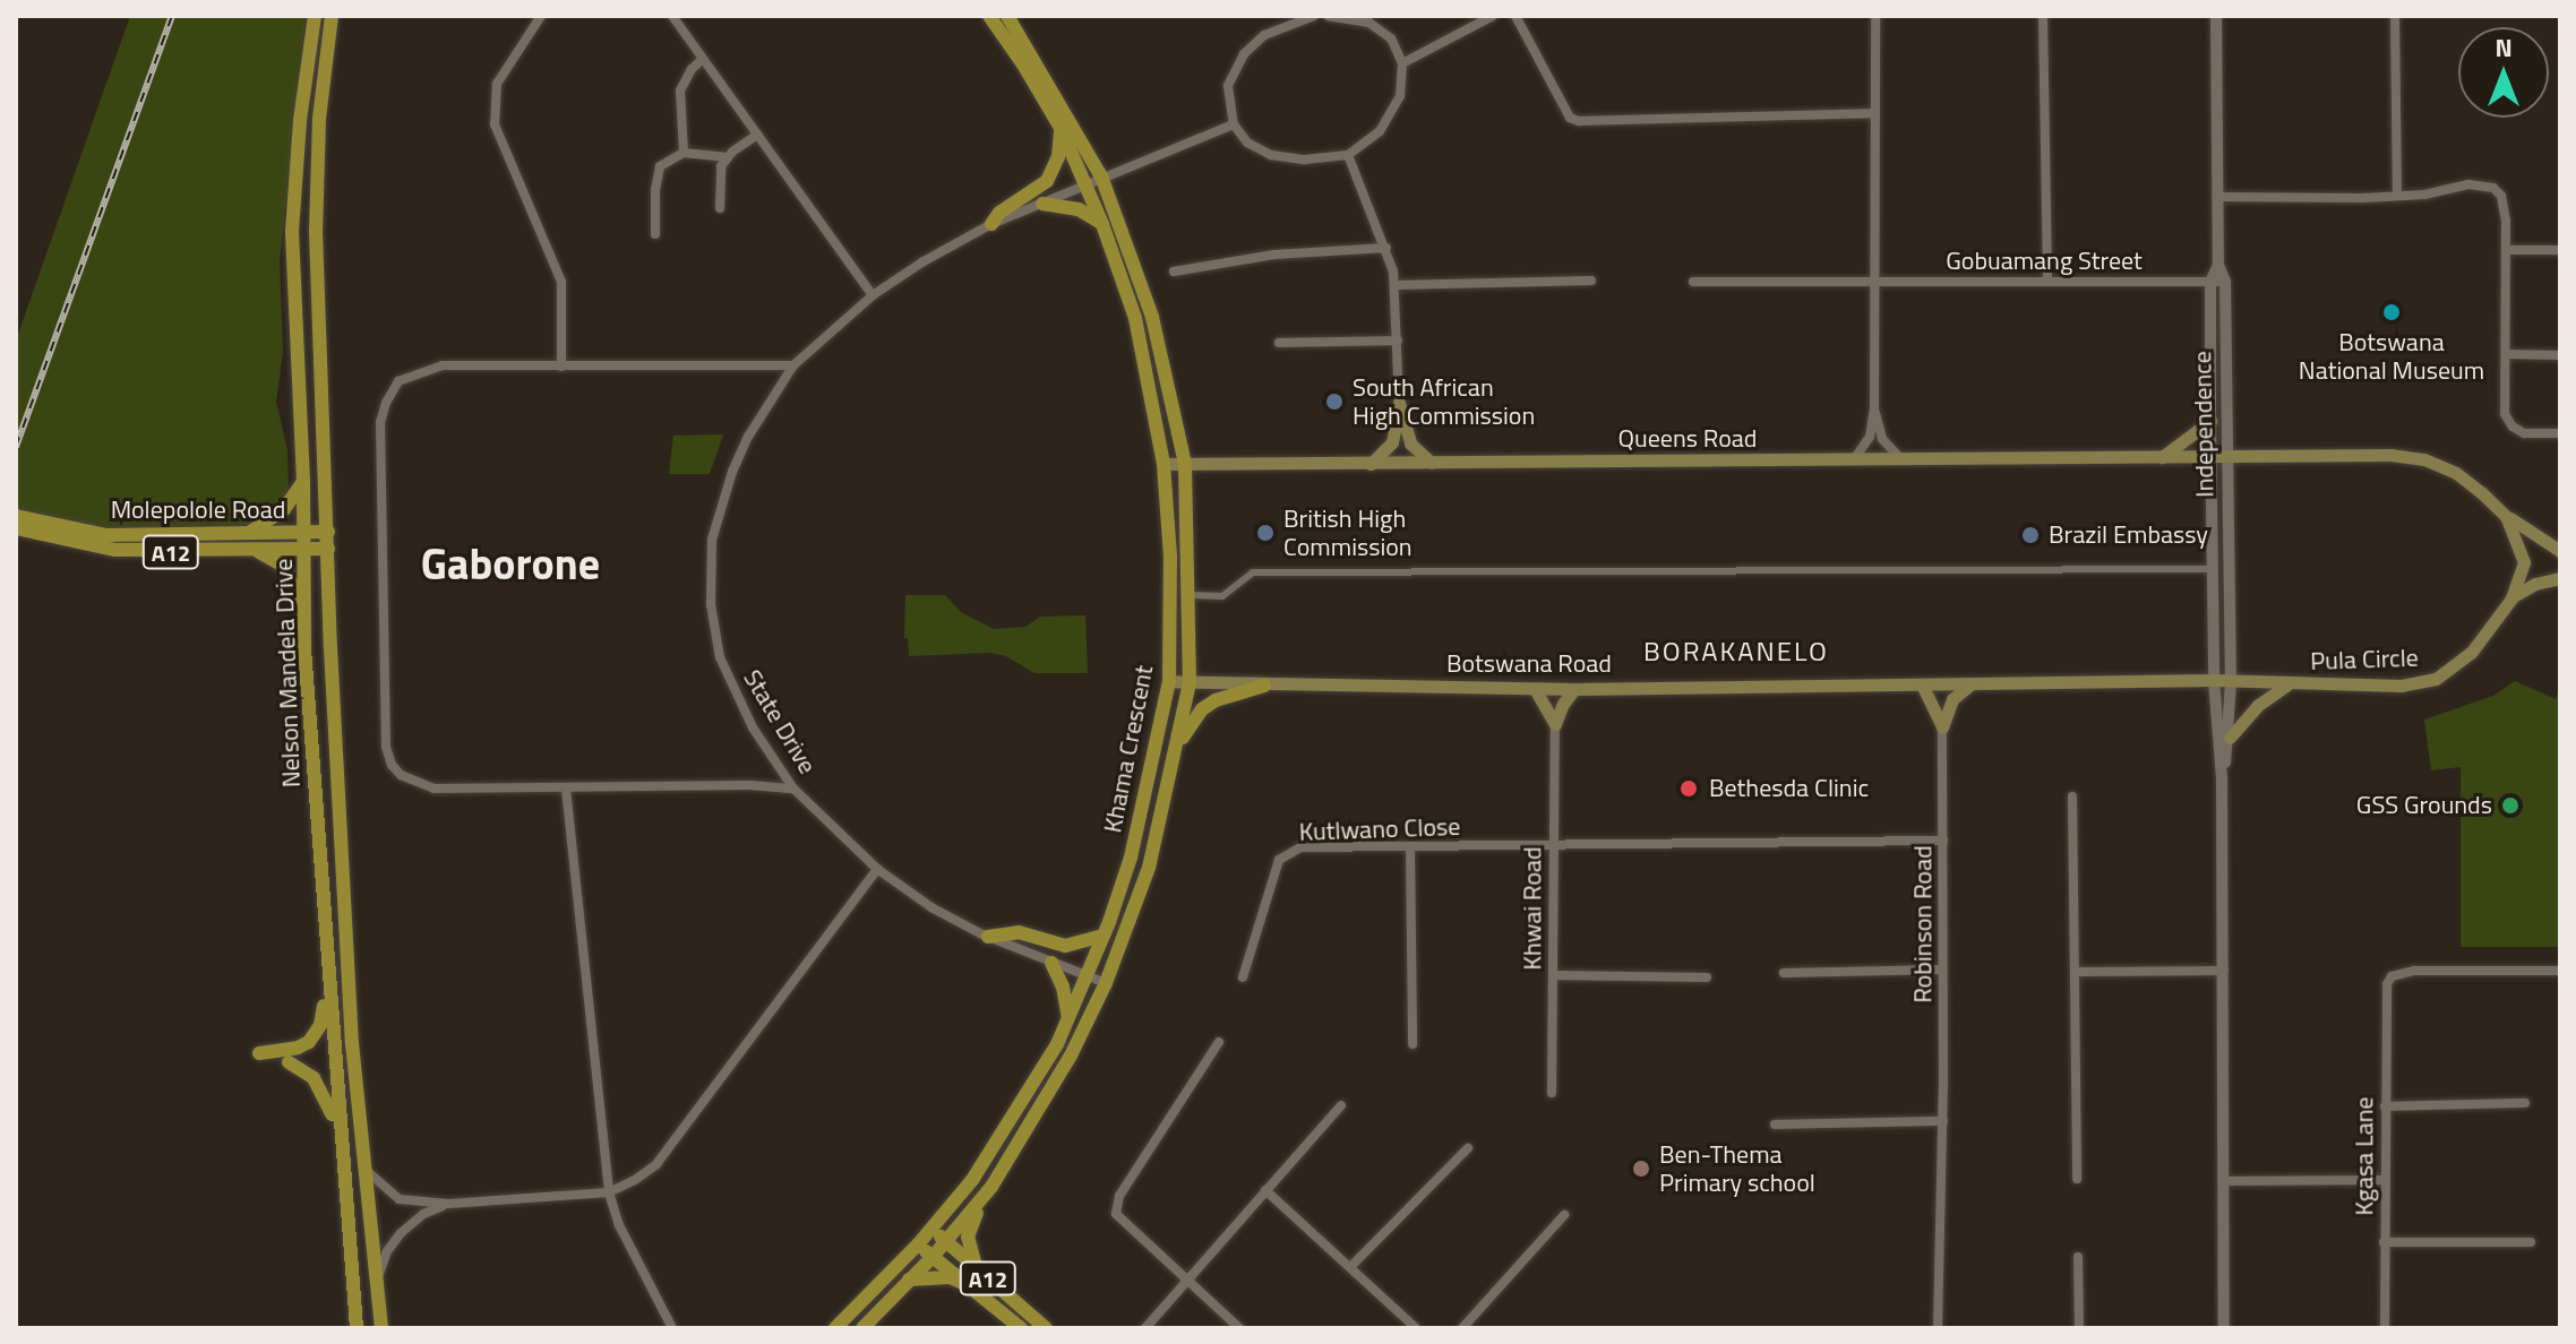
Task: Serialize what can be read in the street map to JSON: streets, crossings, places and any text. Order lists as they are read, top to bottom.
{
  "streets": {
    "main road": [
      "Queens Road",
      "Molepolole Road",
      "A12",
      "Pula Circle",
      "Botswana Road",
      "Nelson Mandela Drive",
      "Khama Crescent"
    ],
    "street": [
      "Gobuamang Street",
      "Independence",
      "State Drive",
      "Kutlwano Close",
      "Khwai Road",
      "Robinson Road",
      "Kgasa Lane"
    ]
  },
  "crossings": [
    ["Gobuamang Street", "Independence"],
    ["Independence", "Queens Road"],
    ["Independence", "Pula Circle"],
    ["Independence", "Botswana Road"],
    ["Queens Road", "Pula Circle"],
    ["Queens Road", "Khama Crescent"],
    ["Molepolole Road", "Nelson Mandela Drive"],
    ["A12", "Khama Crescent"],
    ["Pula Circle", "Botswana Road"],
    ["Botswana Road", "Khama Crescent"],
    ["State Drive", "Khama Crescent"],
    ["Kutlwano Close", "Khwai Road"],
    ["Kutlwano Close", "Robinson Road"]
  ],
  "districts": ["Gaborone", "BORAKANELO"],
  "places": [
    "Botswana National Museum",
    "South African High Commission",
    "British High Commission",
    "Brazil Embassy",
    "Bethesda Clinic",
    "GSS Grounds",
    "Ben-Thema Primary school"
  ],
  "north": "top"
}
